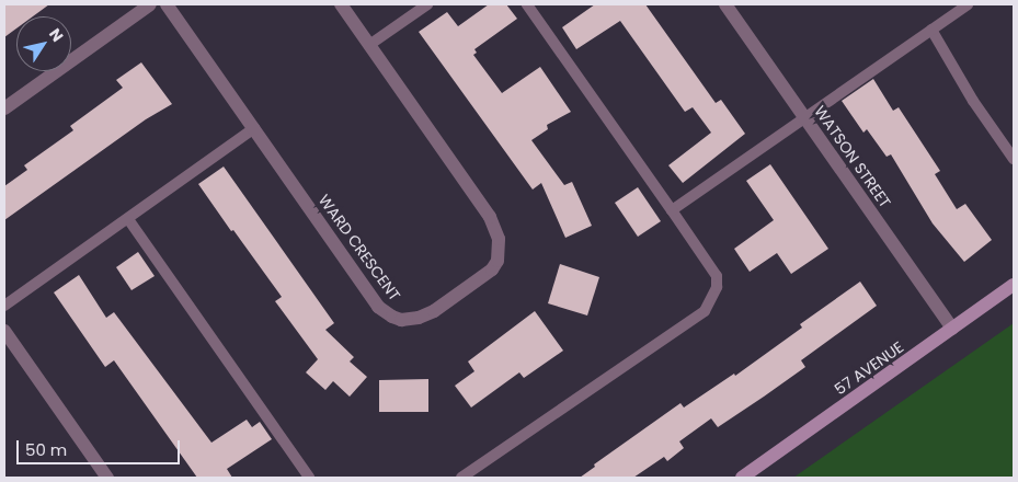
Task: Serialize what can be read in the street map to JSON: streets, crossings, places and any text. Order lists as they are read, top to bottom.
{
  "streets": {
    "street": ["WATSON STREET", "WARD CRESCENT", "57 AVENUE"]
  },
  "crossings": [
    ["WATSON STREET", "57 AVENUE"]
  ],
  "scale_bar": "50 m",
  "north": "top right"
}
